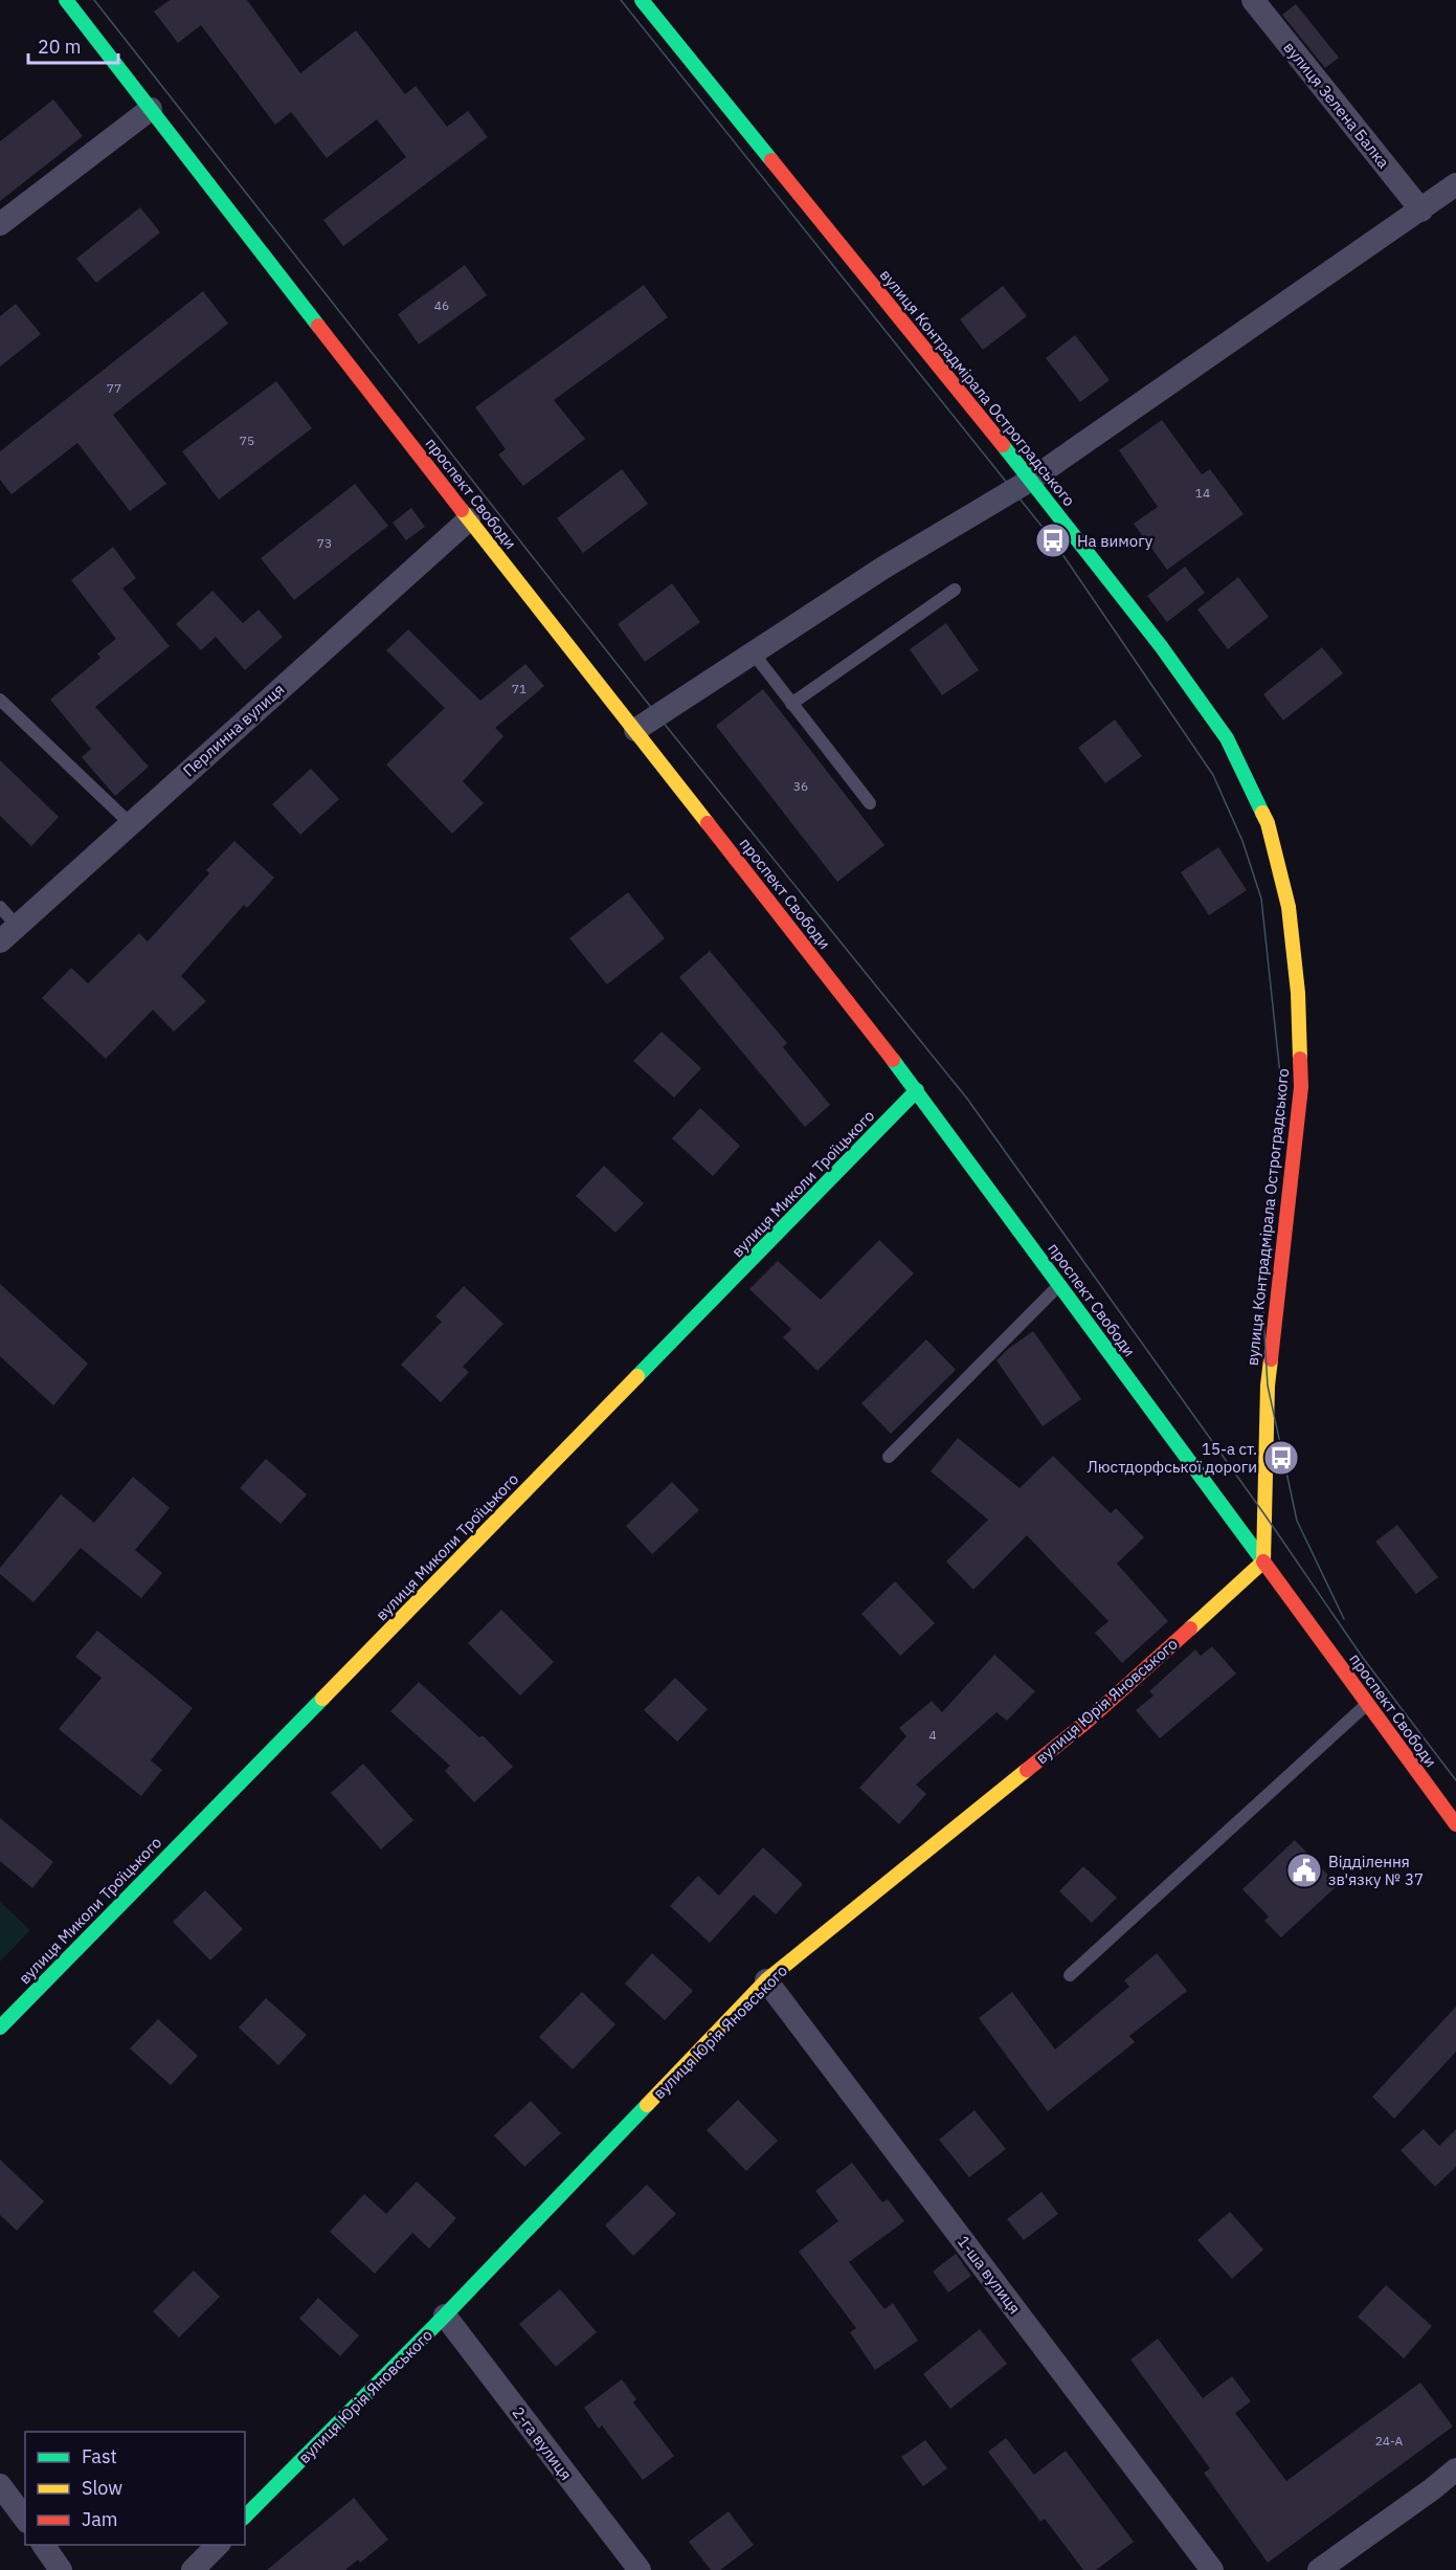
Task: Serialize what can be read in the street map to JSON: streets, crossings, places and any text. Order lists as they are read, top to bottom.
{
  "streets": {
    "street": [
      "вулиця Зелена Балка",
      "вулиця Контрадмірала Остроградського",
      "проспект Свободи",
      "Перлинна вулиця",
      "вулиця Миколи Троїцького",
      "вулиця Юрія Яновського",
      "1-ша вулиця",
      "2-га вулиця"
    ]
  },
  "crossings": [
    ["вулиця Контрадмірала Остроградського", "проспект Свободи"],
    ["вулиця Контрадмірала Остроградського", "вулиця Юрія Яновського"],
    ["проспект Свободи", "Перлинна вулиця"],
    ["проспект Свободи", "вулиця Миколи Троїцького"],
    ["проспект Свободи", "вулиця Юрія Яновського"],
    ["вулиця Юрія Яновського", "1-ша вулиця"],
    ["вулиця Юрія Яновського", "2-га вулиця"]
  ],
  "places": {
    "bus stop": ["На вимогу", "15-а ст. Люстдорфської дороги"],
    "public building": ["Відділення зв'язку № 37"]
  },
  "house_numbers": [
    "46",
    "77",
    "75",
    "14",
    "73",
    "71",
    "36",
    "4",
    "24-А"
  ],
  "legend": ["Fast", "Slow", "Jam"],
  "scale_bar": "20 m"
}
